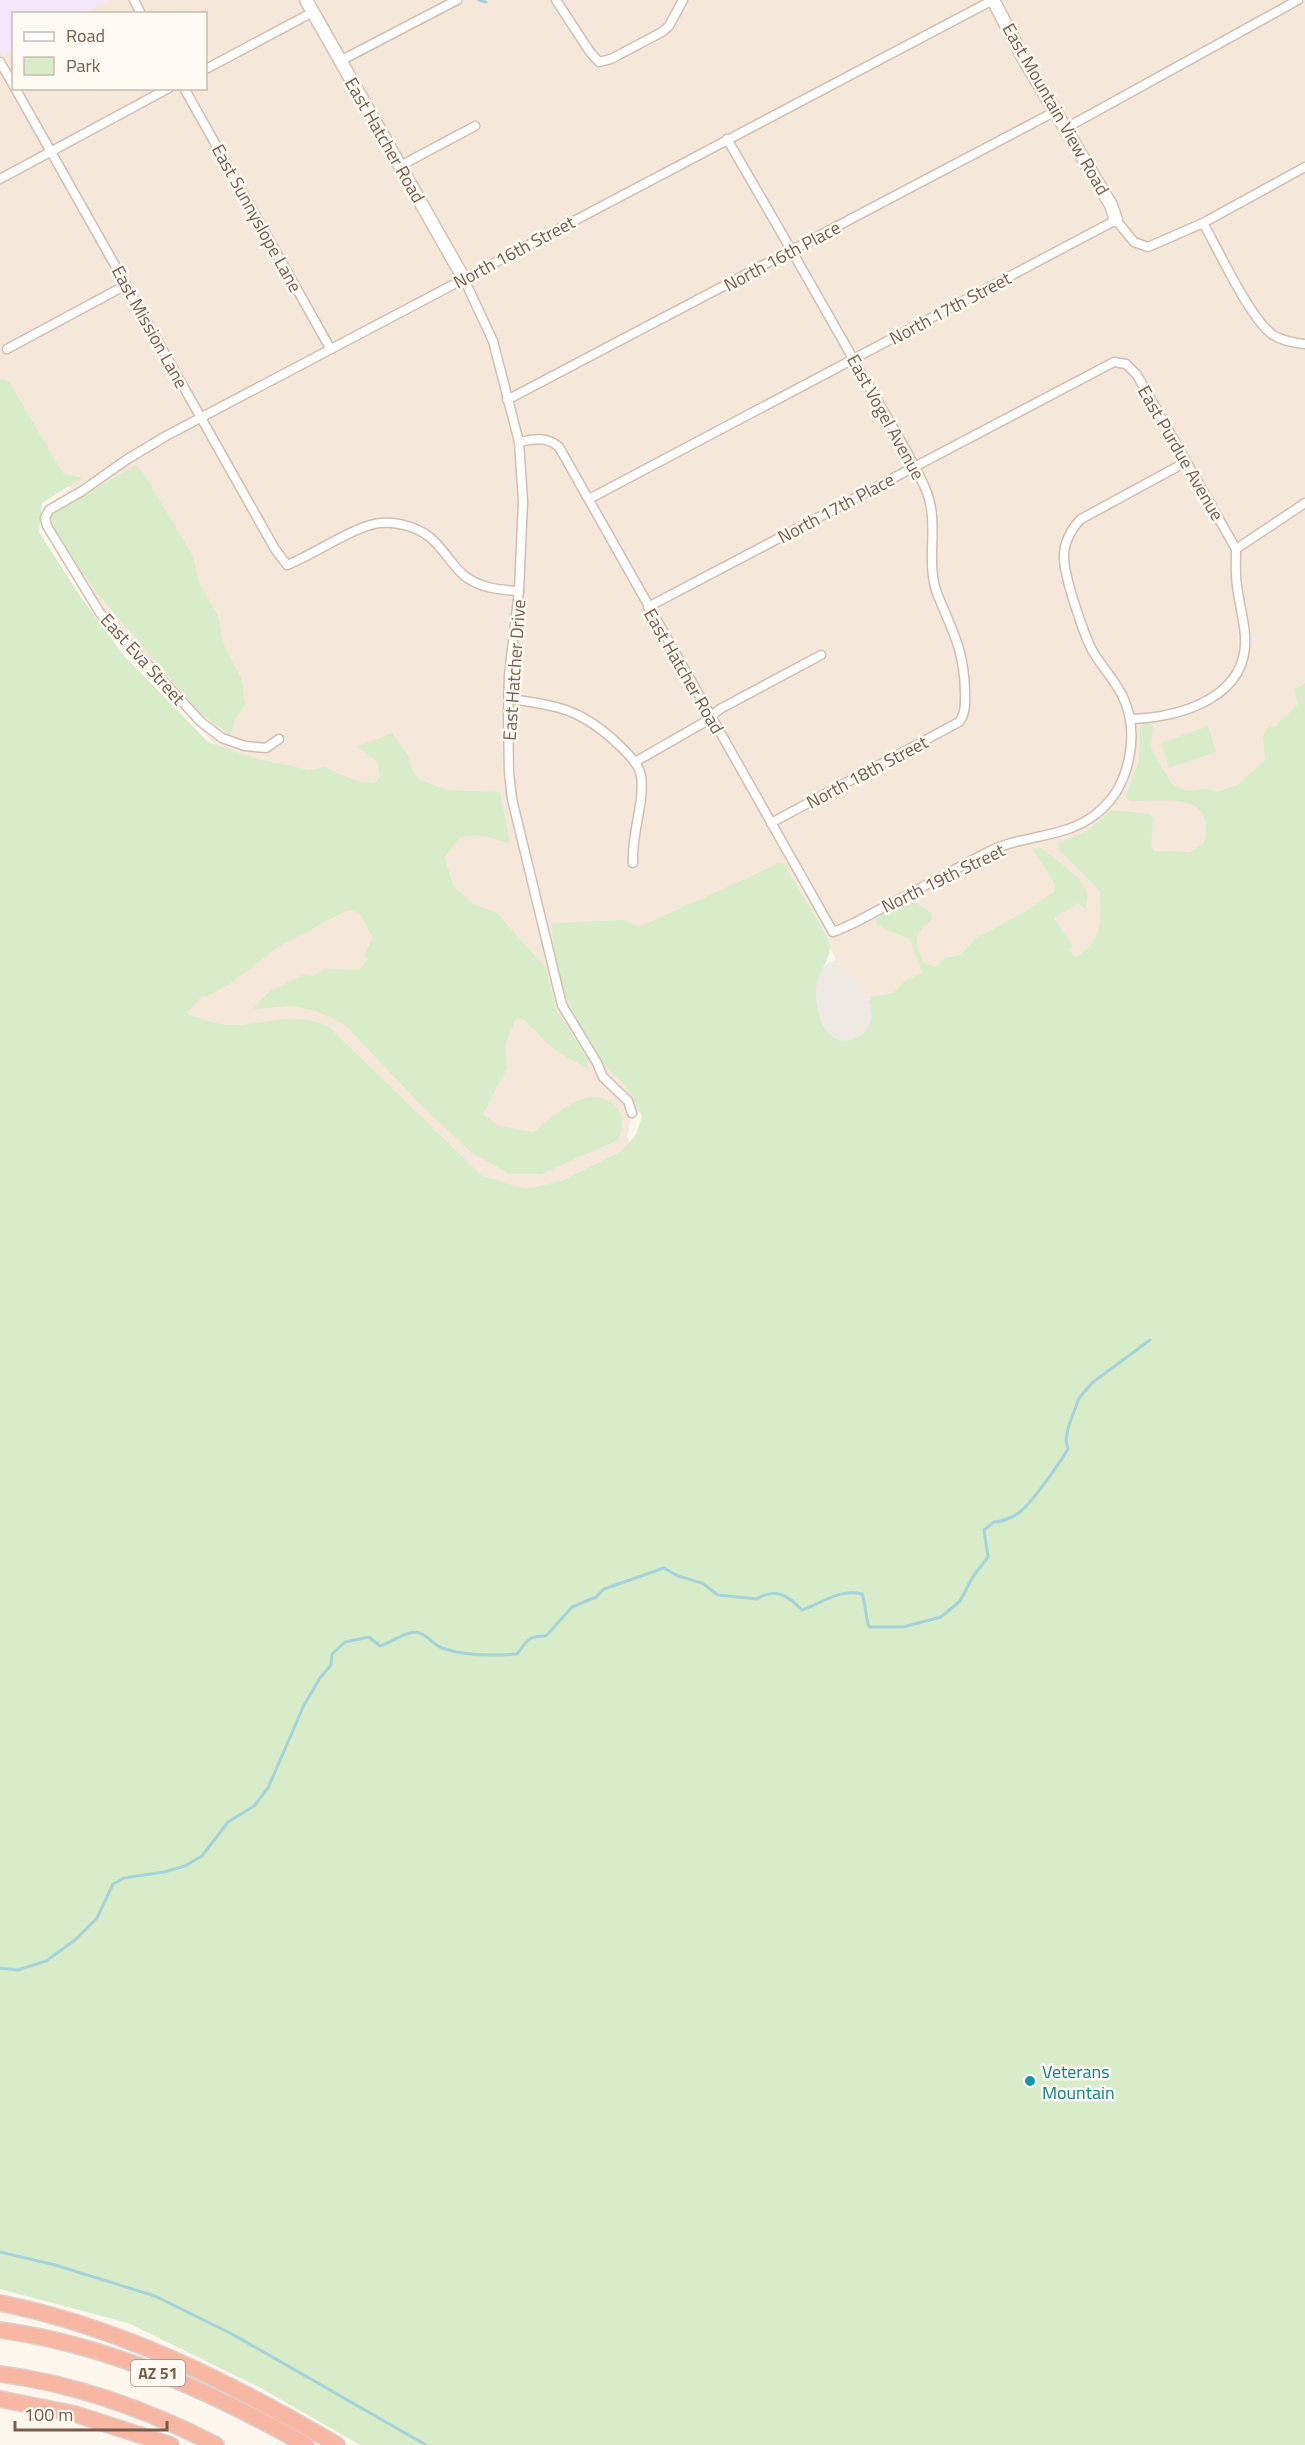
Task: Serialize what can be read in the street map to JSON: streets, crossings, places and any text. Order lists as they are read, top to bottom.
{
  "streets": {
    "highway": ["AZ 51"],
    "street": [
      "East Mountain View Road",
      "East Hatcher Road",
      "East Sunnyslope Lane",
      "North 16th Street",
      "North 16th Place",
      "North 17th Street",
      "East Mission Lane",
      "East Vogel Avenue",
      "East Purdue Avenue",
      "North 17th Place",
      "East Eva Street",
      "East Hatcher Drive",
      "North 18th Street",
      "North 19th Street"
    ]
  },
  "crossings": [
    ["East Mountain View Road", "North 16th Street"],
    ["East Mountain View Road", "North 16th Place"],
    ["East Mountain View Road", "North 17th Street"],
    ["East Hatcher Road", "North 16th Street"],
    ["East Hatcher Road", "North 17th Street"],
    ["East Hatcher Road", "North 17th Place"],
    ["East Hatcher Road", "East Hatcher Drive"],
    ["East Hatcher Road", "North 18th Street"],
    ["East Hatcher Road", "North 19th Street"],
    ["East Sunnyslope Lane", "North 16th Street"],
    ["North 16th Street", "East Mission Lane"],
    ["North 16th Street", "East Vogel Avenue"],
    ["North 16th Street", "East Eva Street"],
    ["North 16th Street", "East Hatcher Drive"],
    ["North 16th Place", "East Vogel Avenue"],
    ["North 16th Place", "East Hatcher Drive"],
    ["North 17th Street", "East Vogel Avenue"],
    ["East Mission Lane", "East Hatcher Drive"],
    ["East Vogel Avenue", "North 17th Place"],
    ["East Vogel Avenue", "North 18th Street"],
    ["East Purdue Avenue", "North 17th Place"]
  ],
  "places": ["Veterans Mountain"],
  "legend": ["Road", "Park"],
  "scale_bar": "100 m"
}
